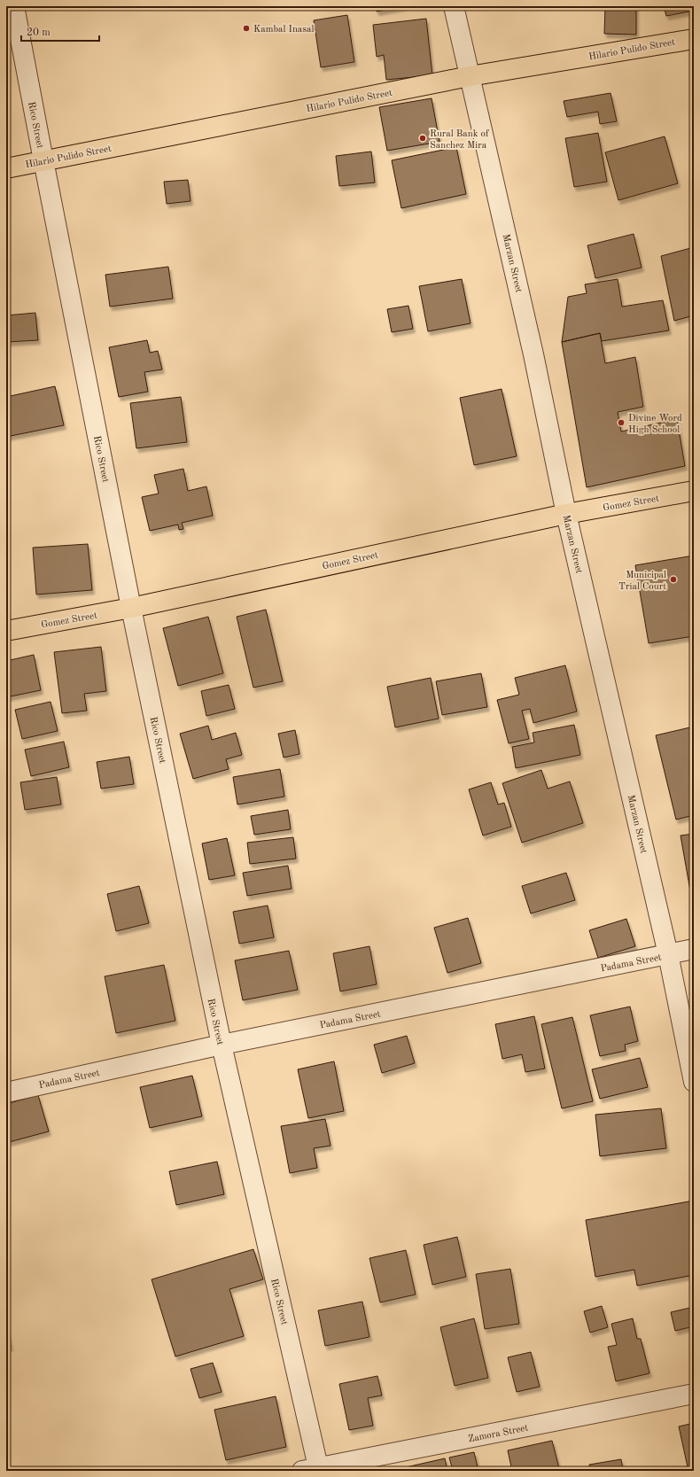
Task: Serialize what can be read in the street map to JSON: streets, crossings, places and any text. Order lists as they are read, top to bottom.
{
  "streets": {
    "main road": ["Hilario Pulido Street", "Gomez Street"],
    "street": [
      "Rico Street",
      "Marzan Street",
      "Padama Street",
      "Zamora Street"
    ]
  },
  "crossings": [
    ["Hilario Pulido Street", "Rico Street"],
    ["Hilario Pulido Street", "Marzan Street"],
    ["Rico Street", "Gomez Street"],
    ["Rico Street", "Padama Street"],
    ["Rico Street", "Zamora Street"],
    ["Marzan Street", "Gomez Street"],
    ["Marzan Street", "Padama Street"]
  ],
  "places": [
    "Kambal Inasal",
    "Rural Bank of Sanchez Mira",
    "Divine Word High School",
    "Municipal Trial Court"
  ],
  "scale_bar": "20 m"
}
